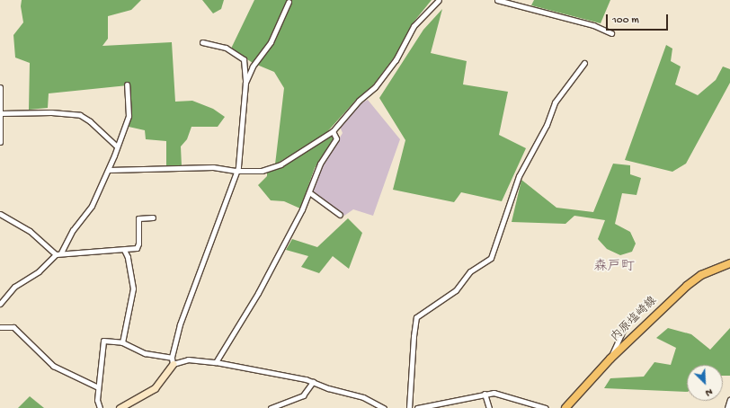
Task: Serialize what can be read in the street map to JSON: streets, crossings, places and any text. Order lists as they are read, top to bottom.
{
  "streets": {
    "main road": ["内原塩崎線"]
  },
  "districts": ["森戸町"],
  "scale_bar": "100 m",
  "north": "bottom right"
}
